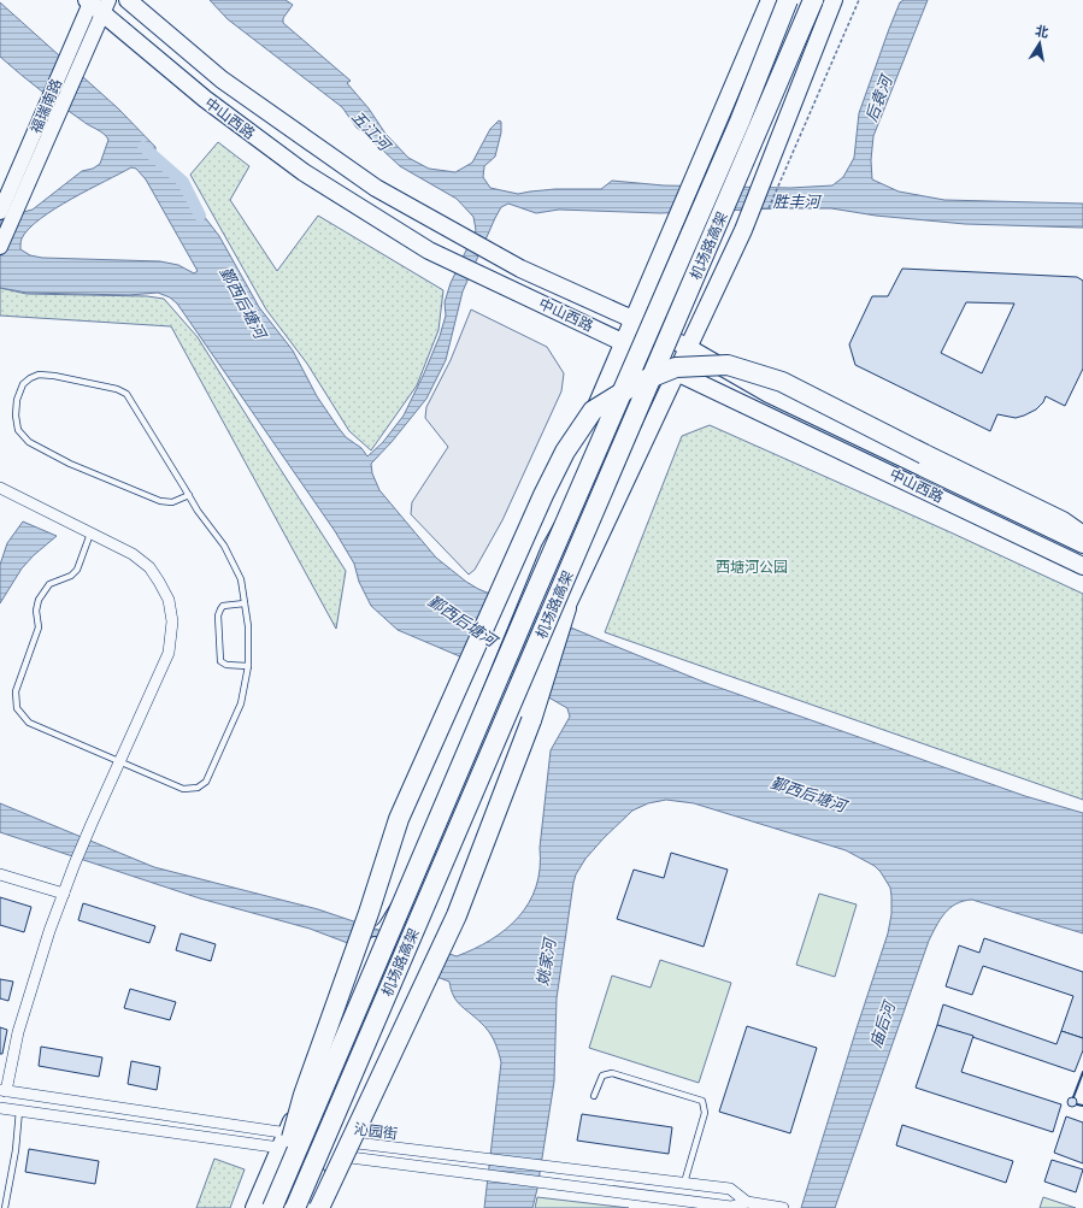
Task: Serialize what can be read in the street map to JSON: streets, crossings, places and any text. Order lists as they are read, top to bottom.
{
  "streets": {
    "highway": ["机场路高架"],
    "main road": ["中山西路"],
    "street": ["福瑞南路", "沁园街"]
  },
  "crossings": [
    ["福瑞南路", "中山西路"]
  ],
  "water": [
    "后袁河",
    "五江河",
    "胜丰河",
    "鄞西后塘河",
    "姚家河",
    "庙后河"
  ],
  "parks": ["西塘河公园"],
  "north": "top"
}
